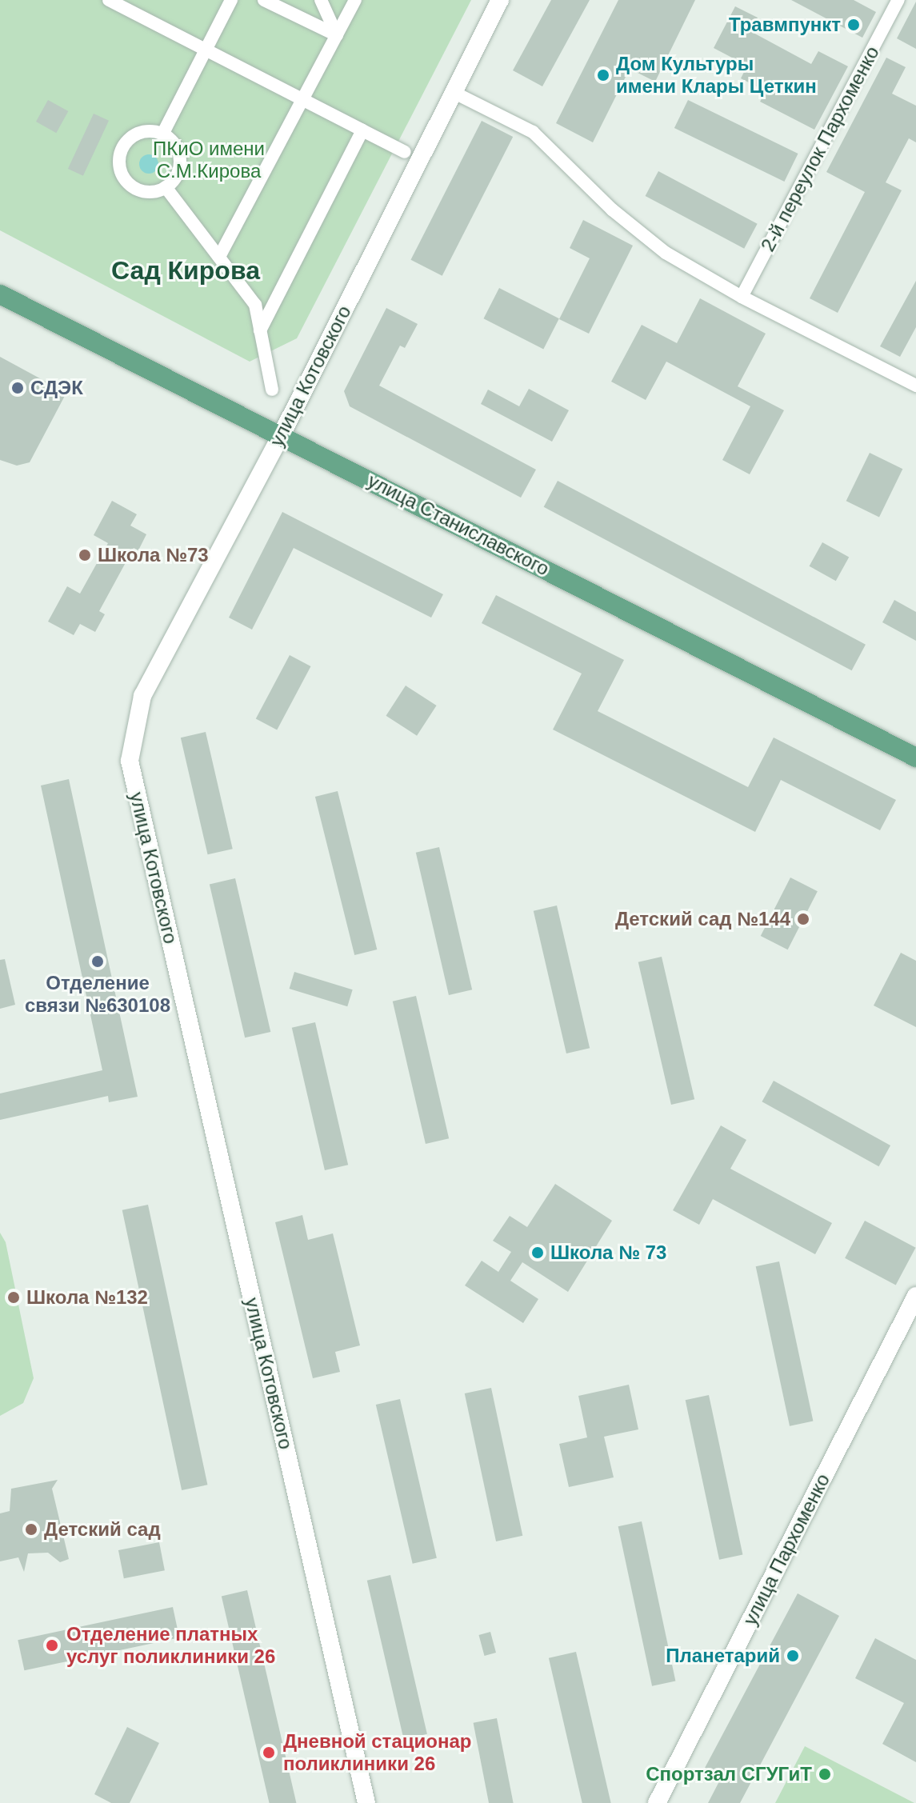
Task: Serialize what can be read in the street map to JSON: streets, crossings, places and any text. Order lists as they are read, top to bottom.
{
  "streets": {
    "main road": ["улица Станиславского"],
    "street": ["2-й переулок Пархоменко", "улица Котовского", "улица Пархоменко"]
  },
  "crossings": [
    ["улица Котовского", "улица Станиславского"]
  ],
  "districts": ["Сад Кирова"],
  "parks": ["ПКиО имени С.М.Кирова"],
  "places": [
    "Травмпункт",
    "Дом Культуры имени Клары Цеткин",
    "СДЭК",
    "Школа №73",
    "Детский сад №144",
    "Отделение связи №630108",
    "Школа № 73",
    "Школа №132",
    "Детский сад",
    "Отделение платных услуг поликлиники 26",
    "Планетарий",
    "Дневной стационар поликлиники 26",
    "Спортзал СГУГиТ"
  ]
}
